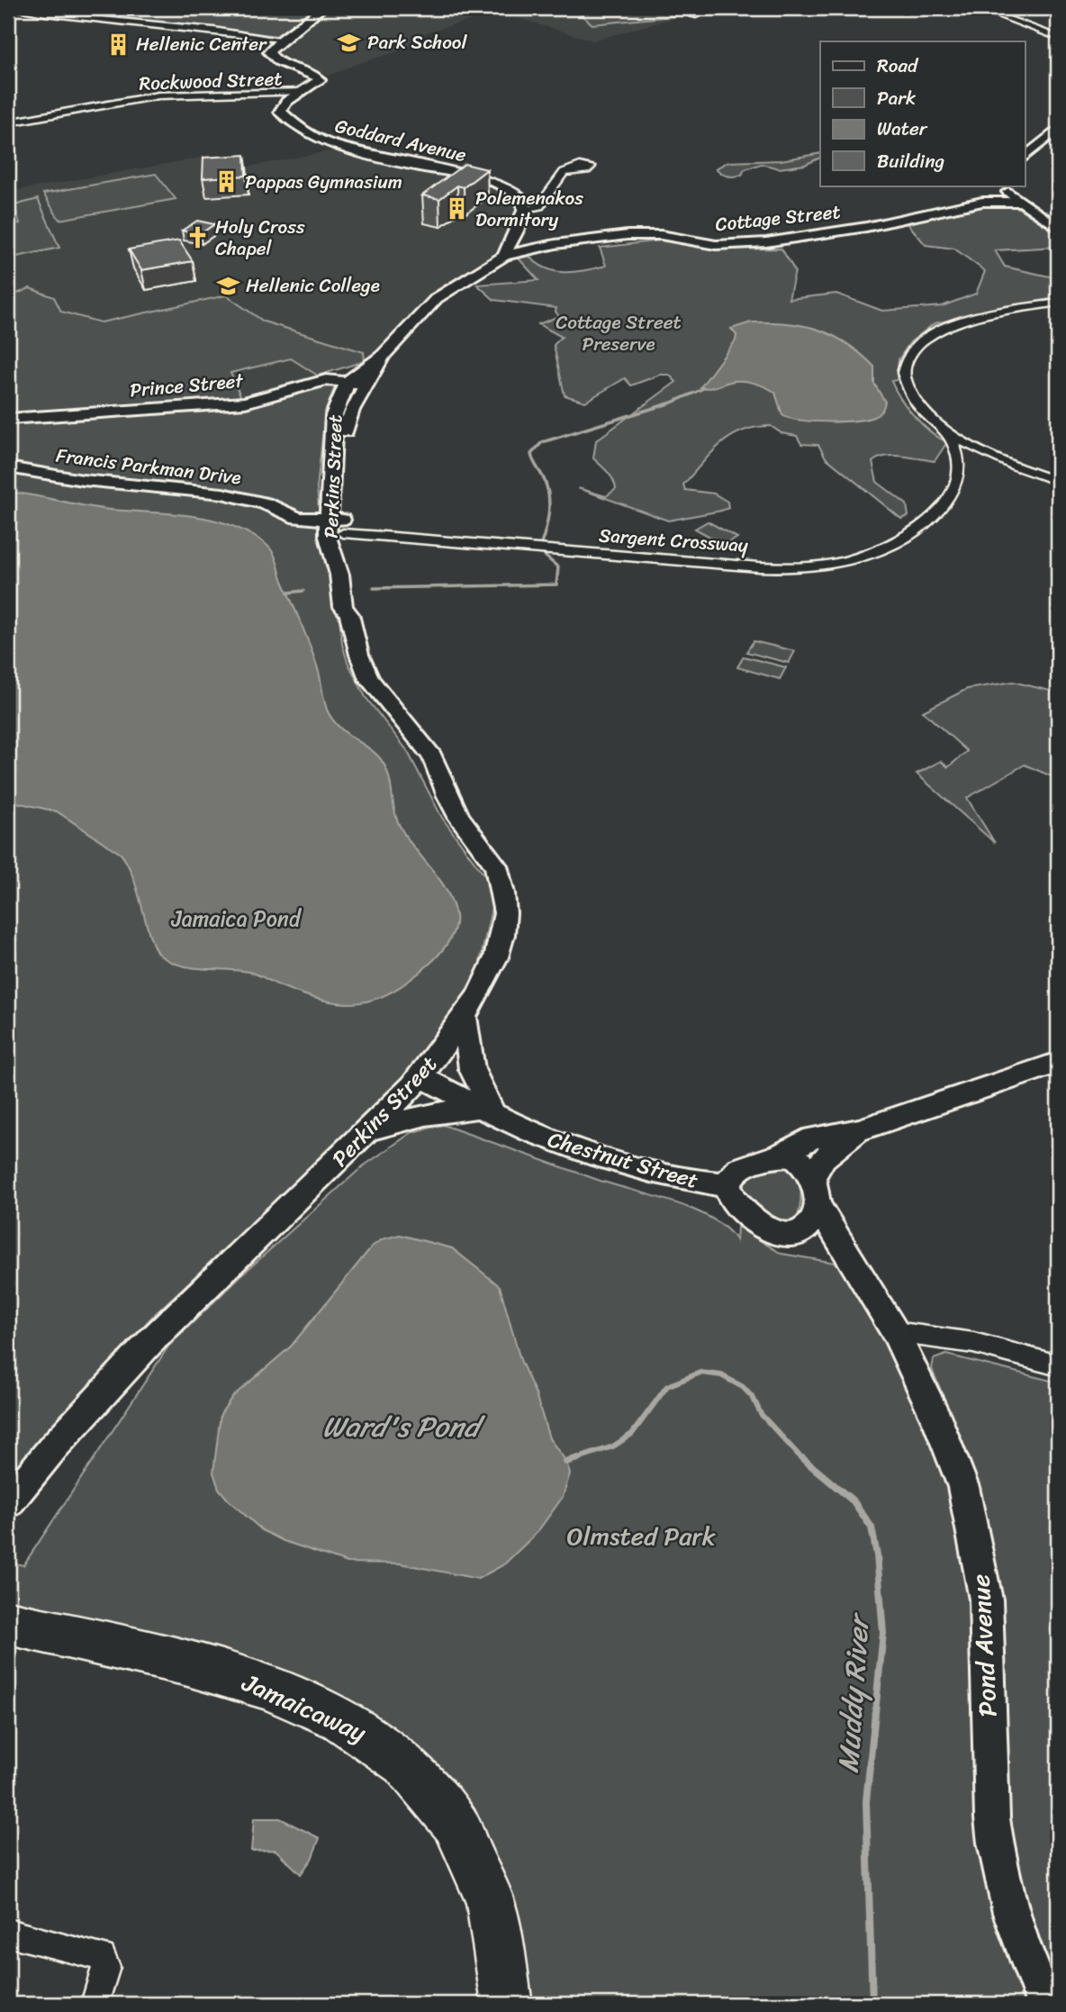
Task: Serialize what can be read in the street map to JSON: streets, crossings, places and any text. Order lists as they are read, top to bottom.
{
  "streets": {
    "highway": ["Jamaicaway"],
    "main road": [
      "Goddard Avenue",
      "Cottage Street",
      "Prince Street",
      "Francis Parkman Drive",
      "Perkins Street",
      "Chestnut Street",
      "Pond Avenue"
    ],
    "street": ["Rockwood Street", "Sargent Crossway"]
  },
  "crossings": [
    ["Rockwood Street", "Goddard Avenue"],
    ["Cottage Street", "Perkins Street"],
    ["Prince Street", "Perkins Street"],
    ["Francis Parkman Drive", "Perkins Street"],
    ["Francis Parkman Drive", "Sargent Crossway"],
    ["Perkins Street", "Sargent Crossway"],
    ["Perkins Street", "Chestnut Street"],
    ["Chestnut Street", "Pond Avenue"]
  ],
  "water": ["Ward's Pond", "Muddy River"],
  "parks": ["Cottage Street Preserve", "Jamaica Pond", "Olmsted Park"],
  "places": {
    "school or university": ["Park School", "Hellenic College"],
    "building": ["Hellenic Center", "Pappas Gymnasium", "Polemenakos Dormitory"],
    "church": ["Holy Cross Chapel"]
  },
  "legend": [
    "Road",
    "Park",
    "Water",
    "Building"
  ]
}
